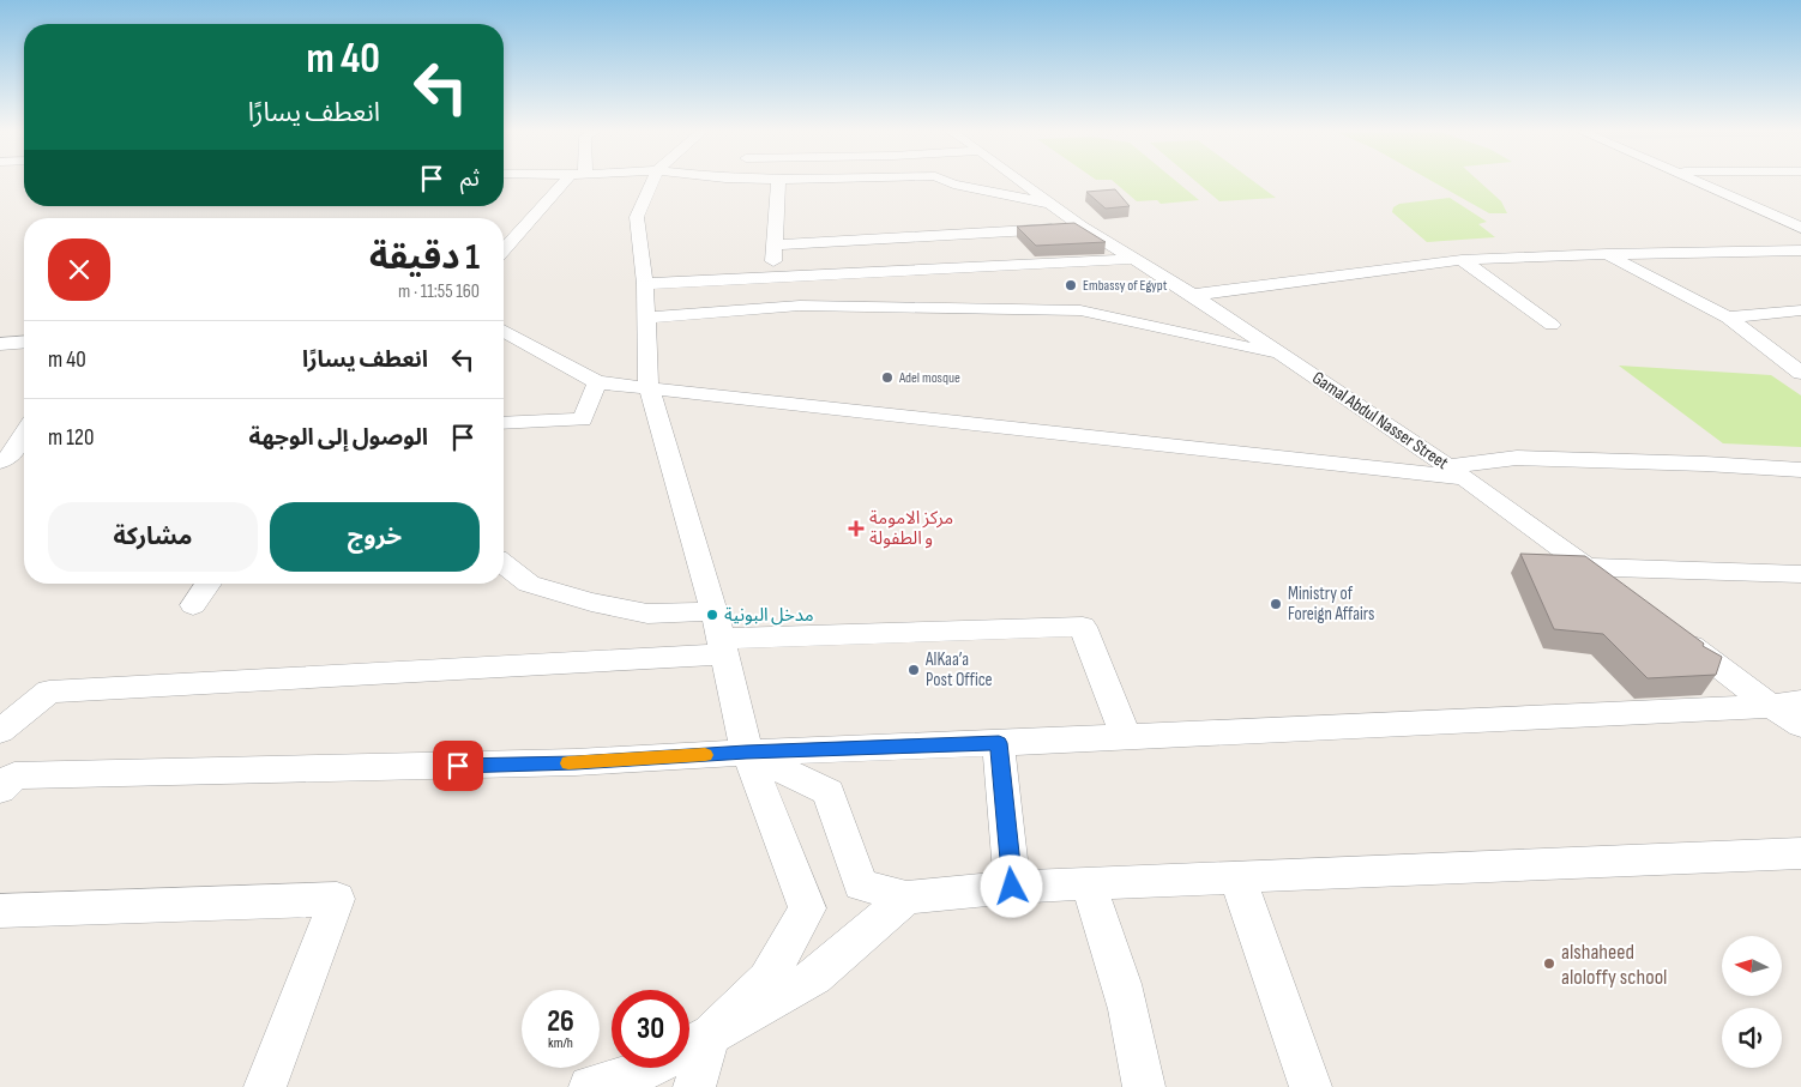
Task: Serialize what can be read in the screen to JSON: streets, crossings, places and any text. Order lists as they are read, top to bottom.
{
  "streets": {
    "street": ["Gamal Abdul Nasser Street"]
  },
  "places": {
    "other": [
      "Embassy of Egypt",
      "Adel mosque",
      "Ministry of Foreign Affairs",
      "مدخل البونية",
      "AlKaa’a Post Office",
      "alshaheed aloloffy school"
    ],
    "health": ["مركز الامومة و الطفولة"]
  },
  "north": "left",
  "page": {
    "turn": ["40 m", "انعطف يسارًا"],
    "then": "ثم",
    "heading": ["1 دقيقة", "160 m · 11:55"],
    "list": [
      {
        "name": "انعطف يسارًا",
        "value": "40 m"
      },
      {
        "name": "الوصول إلى الوجهة",
        "value": "120 m"
      }
    ],
    "buttons": ["خروج", "مشاركة"],
    "speed": "26 km/h",
    "limit": "30"
  }
}
